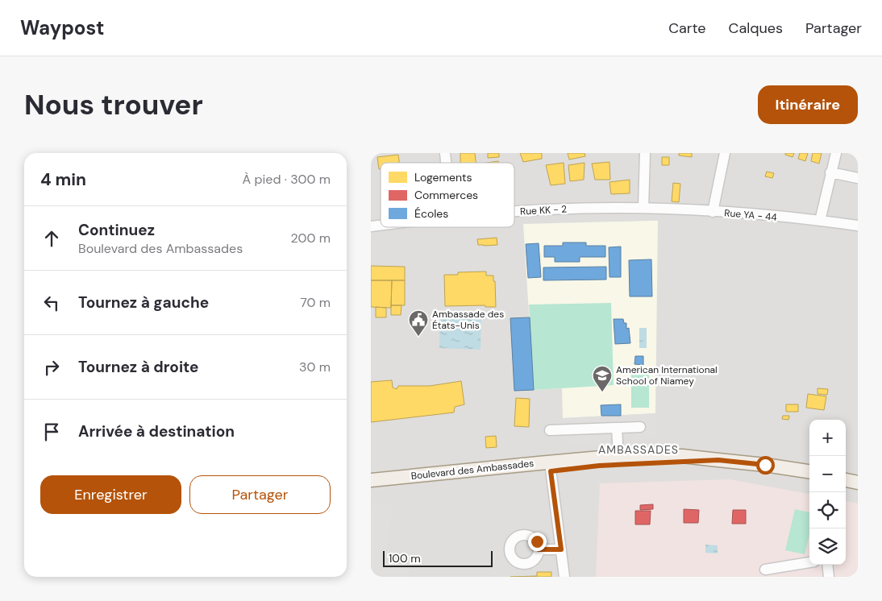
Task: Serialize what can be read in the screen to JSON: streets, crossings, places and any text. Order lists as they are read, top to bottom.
{
  "streets": {
    "main road": ["Boulevard des Ambassades"],
    "street": ["Rue KK - 2", "Rue YA - 44"]
  },
  "crossings": [
    ["Rue KK - 2", "Rue YA - 44"]
  ],
  "districts": ["AMBASSADES"],
  "places": {
    "public building": ["Ambassade des États-Unis"],
    "school or university": ["American International School of Niamey"]
  },
  "legend": ["Logements", "Commerces", "Écoles"],
  "scale_bar": "100 m",
  "page": {
    "header": "Waypost",
    "nav": ["Carte", "Calques", "Partager"],
    "buttons": [
      "Itinéraire",
      ["Enregistrer", "Partager"]
    ],
    "title": "Nous trouver",
    "heading": ["4 min", "À pied · 300 m"],
    "list": [
      ["Continuez", "Boulevard des Ambassades", "200 m"],
      ["Tournez à gauche", "70 m"],
      ["Tournez à droite", "30 m"],
      "Arrivée à destination"
    ],
    "map_buttons": ["+", "−"],
    "scale": "100 m"
  }
}
